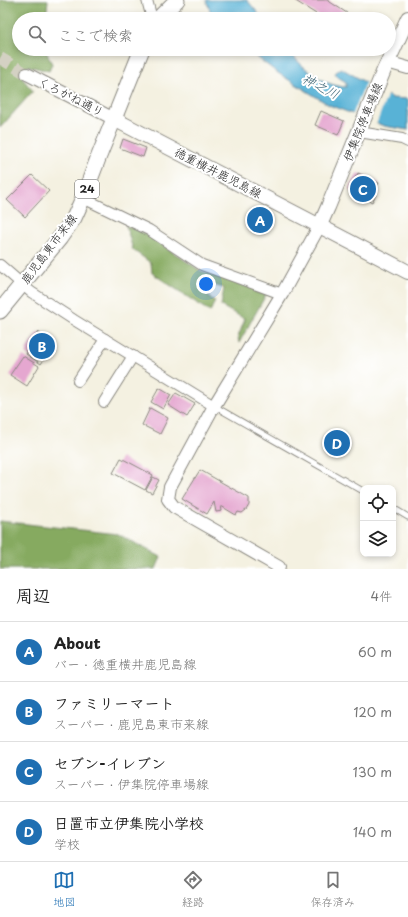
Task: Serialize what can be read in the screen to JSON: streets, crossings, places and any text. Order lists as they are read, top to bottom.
{
  "streets": {
    "main road": [
      "伊集院停車場線",
      "徳重横井鹿児島線",
      "24",
      "鹿児島東市来線"
    ],
    "street": ["くろがね通り"]
  },
  "crossings": [
    ["くろがね通り", "徳重横井鹿児島線"],
    ["くろがね通り", "鹿児島東市来線"],
    ["伊集院停車場線", "徳重横井鹿児島線"],
    ["徳重横井鹿児島線", "鹿児島東市来線"]
  ],
  "water": ["神之川"],
  "page": {
    "search": "ここで検索",
    "pins": [
      "C",
      "A",
      "B",
      "D"
    ],
    "heading": ["周辺", "4件"],
    "list": [
      {
        "mark": "A",
        "name": "About",
        "note": "バー · 徳重横井鹿児島線",
        "value": "60 m"
      },
      {
        "mark": "B",
        "name": "ファミリーマート",
        "note": "スーパー · 鹿児島東市来線",
        "value": "120 m"
      },
      {
        "mark": "C",
        "name": "セブン-イレブン",
        "note": "スーパー · 伊集院停車場線",
        "value": "130 m"
      },
      {
        "mark": "D",
        "name": "日置市立伊集院小学校",
        "note": "学校",
        "value": "140 m"
      }
    ],
    "nav": ["地図", "経路", "保存済み"]
  }
}
